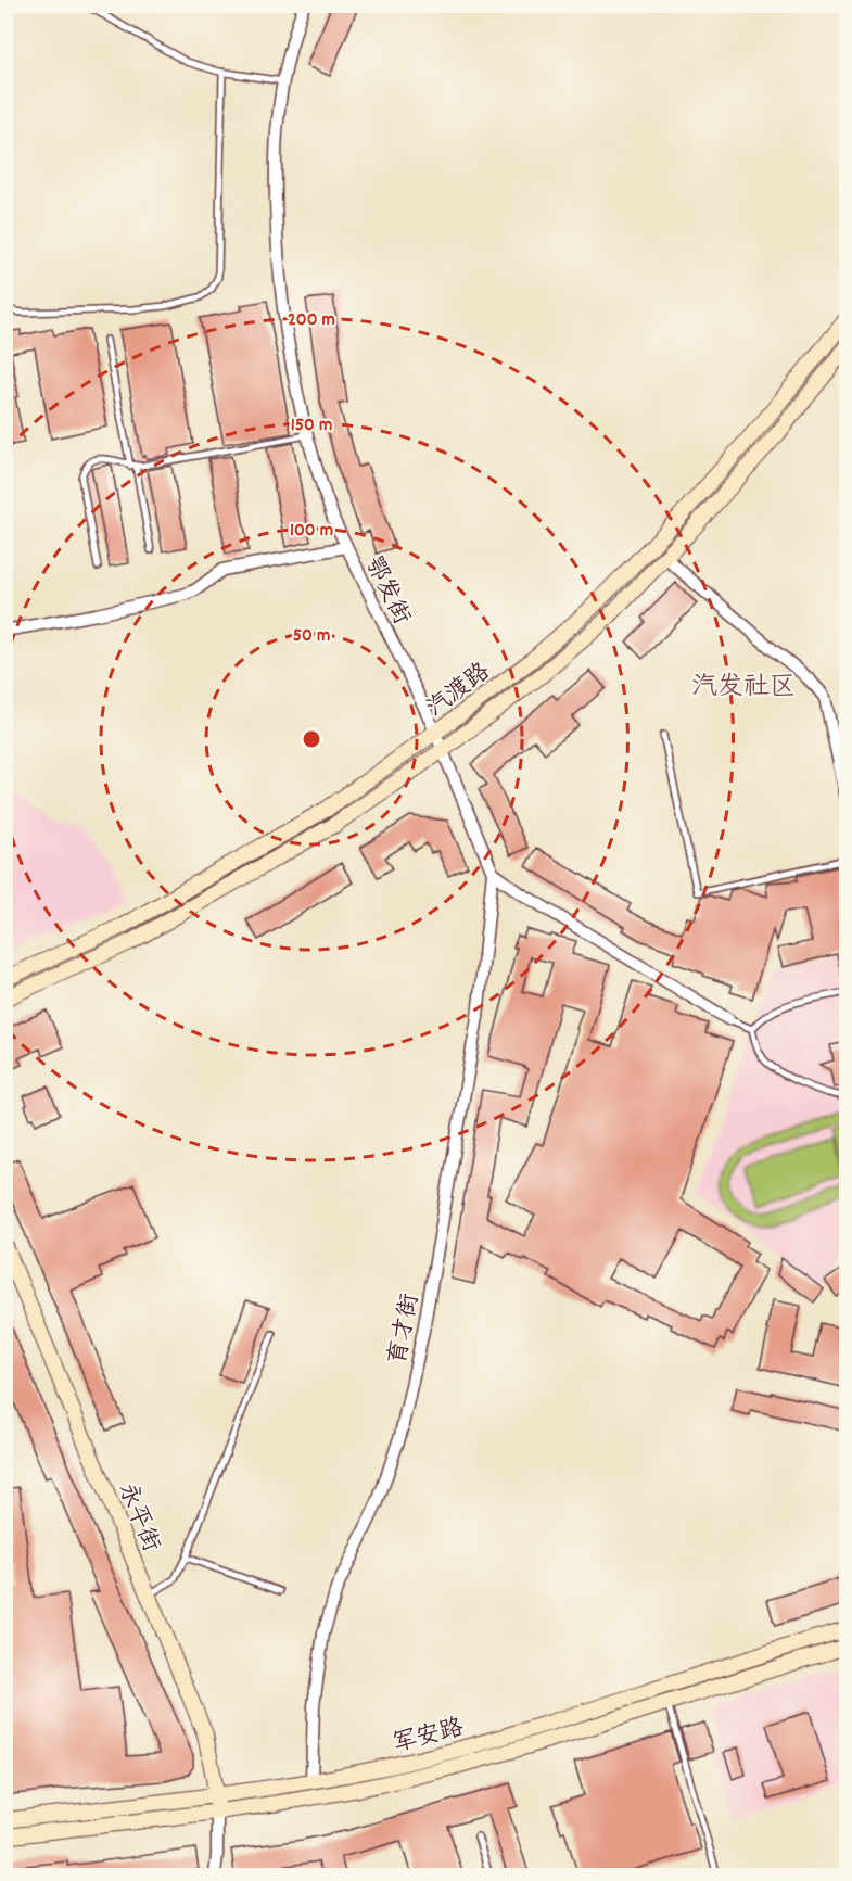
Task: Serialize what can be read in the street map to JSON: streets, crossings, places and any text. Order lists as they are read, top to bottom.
{
  "streets": {
    "street": [
      "鄂发街",
      "汽渡路",
      "育才街",
      "永平街",
      "军安路"
    ]
  },
  "crossings": [
    ["鄂发街", "汽渡路"],
    ["鄂发街", "育才街"],
    ["育才街", "军安路"],
    ["永平街", "军安路"]
  ],
  "districts": ["汽发社区"],
  "rings": [
    "200 m",
    "150 m",
    "100 m",
    "50 m"
  ]
}
